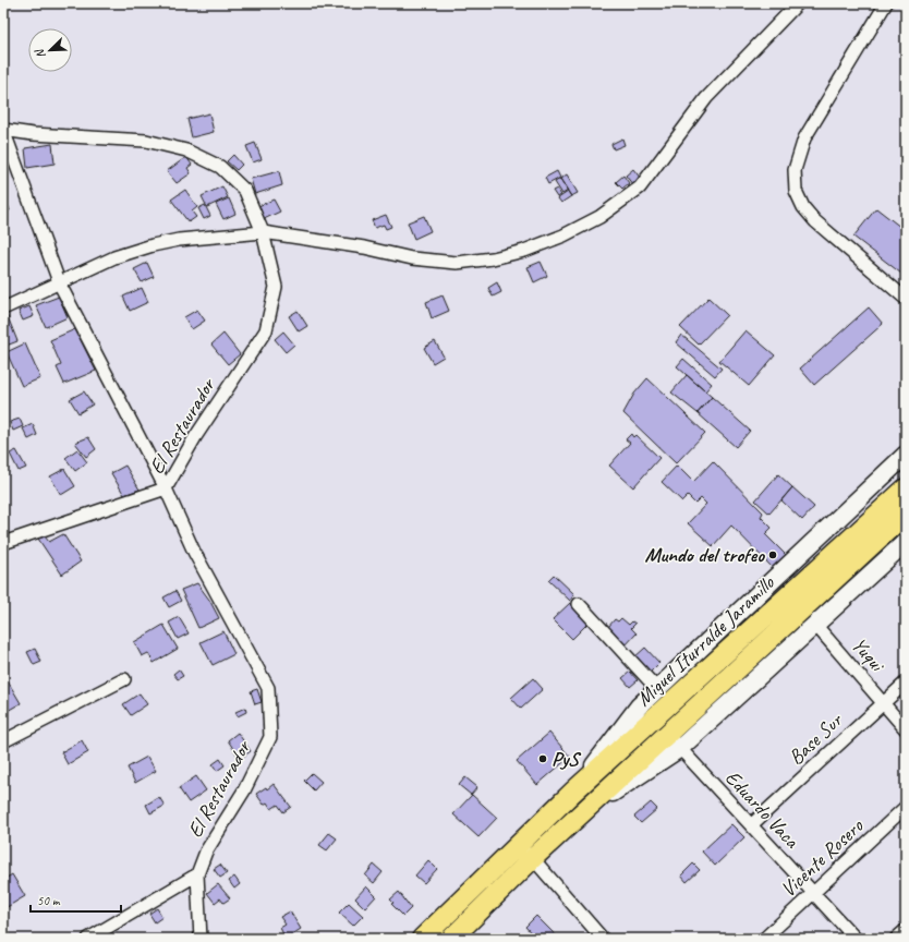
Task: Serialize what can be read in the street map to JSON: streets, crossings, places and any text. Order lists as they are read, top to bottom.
{
  "streets": {
    "main road": ["Miguel Iturralde Jaramillo"],
    "street": [
      "El Restaurador",
      "Yuqui",
      "Base Sur",
      "Eduardo Vaca",
      "Vicente Rosero"
    ]
  },
  "crossings": [
    ["Miguel Iturralde Jaramillo", "Yuqui"],
    ["Miguel Iturralde Jaramillo", "Eduardo Vaca"],
    ["Yuqui", "Base Sur"],
    ["Base Sur", "Eduardo Vaca"],
    ["Eduardo Vaca", "Vicente Rosero"]
  ],
  "places": ["Mundo del trofeo", "PyS"],
  "scale_bar": "50 m",
  "north": "bottom left"
}
